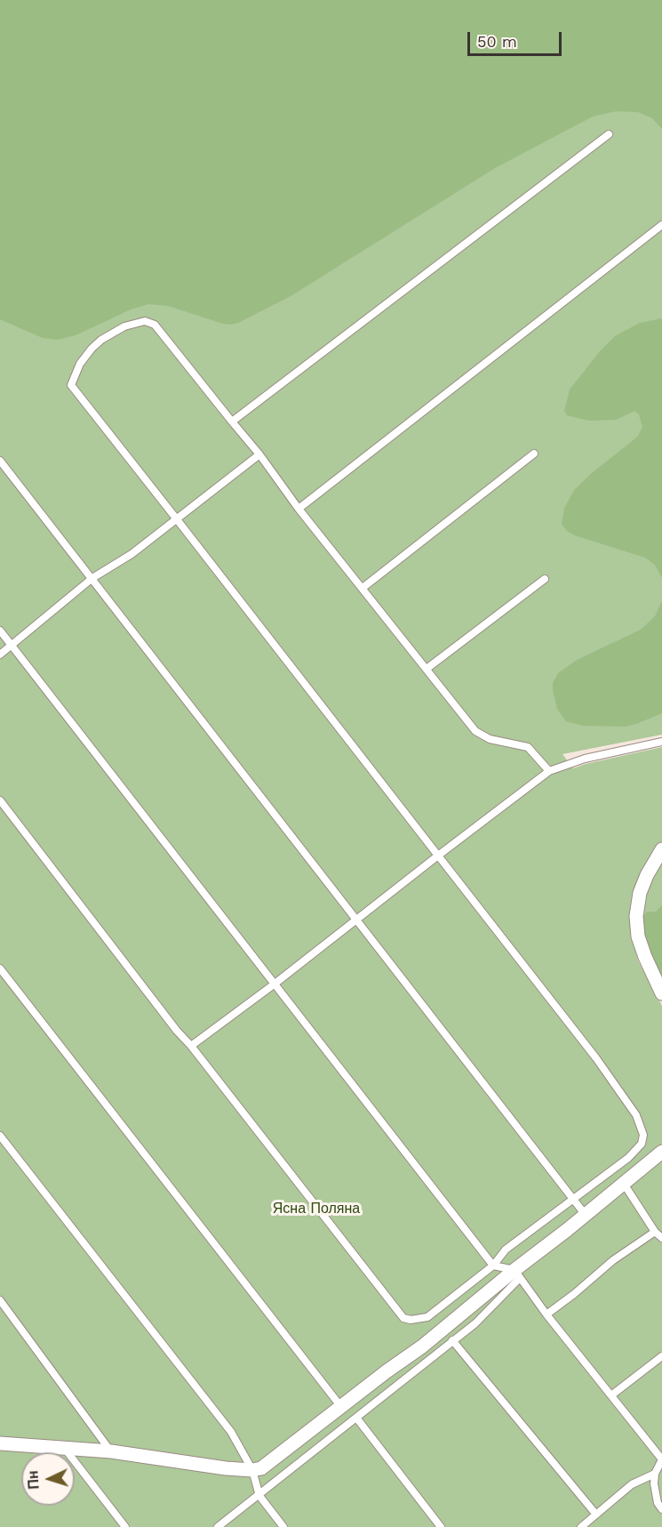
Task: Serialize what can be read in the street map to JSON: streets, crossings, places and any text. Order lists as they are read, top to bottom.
{
  "parks": ["Ясна Поляна"],
  "scale_bar": "50 m",
  "north": "left"
}
